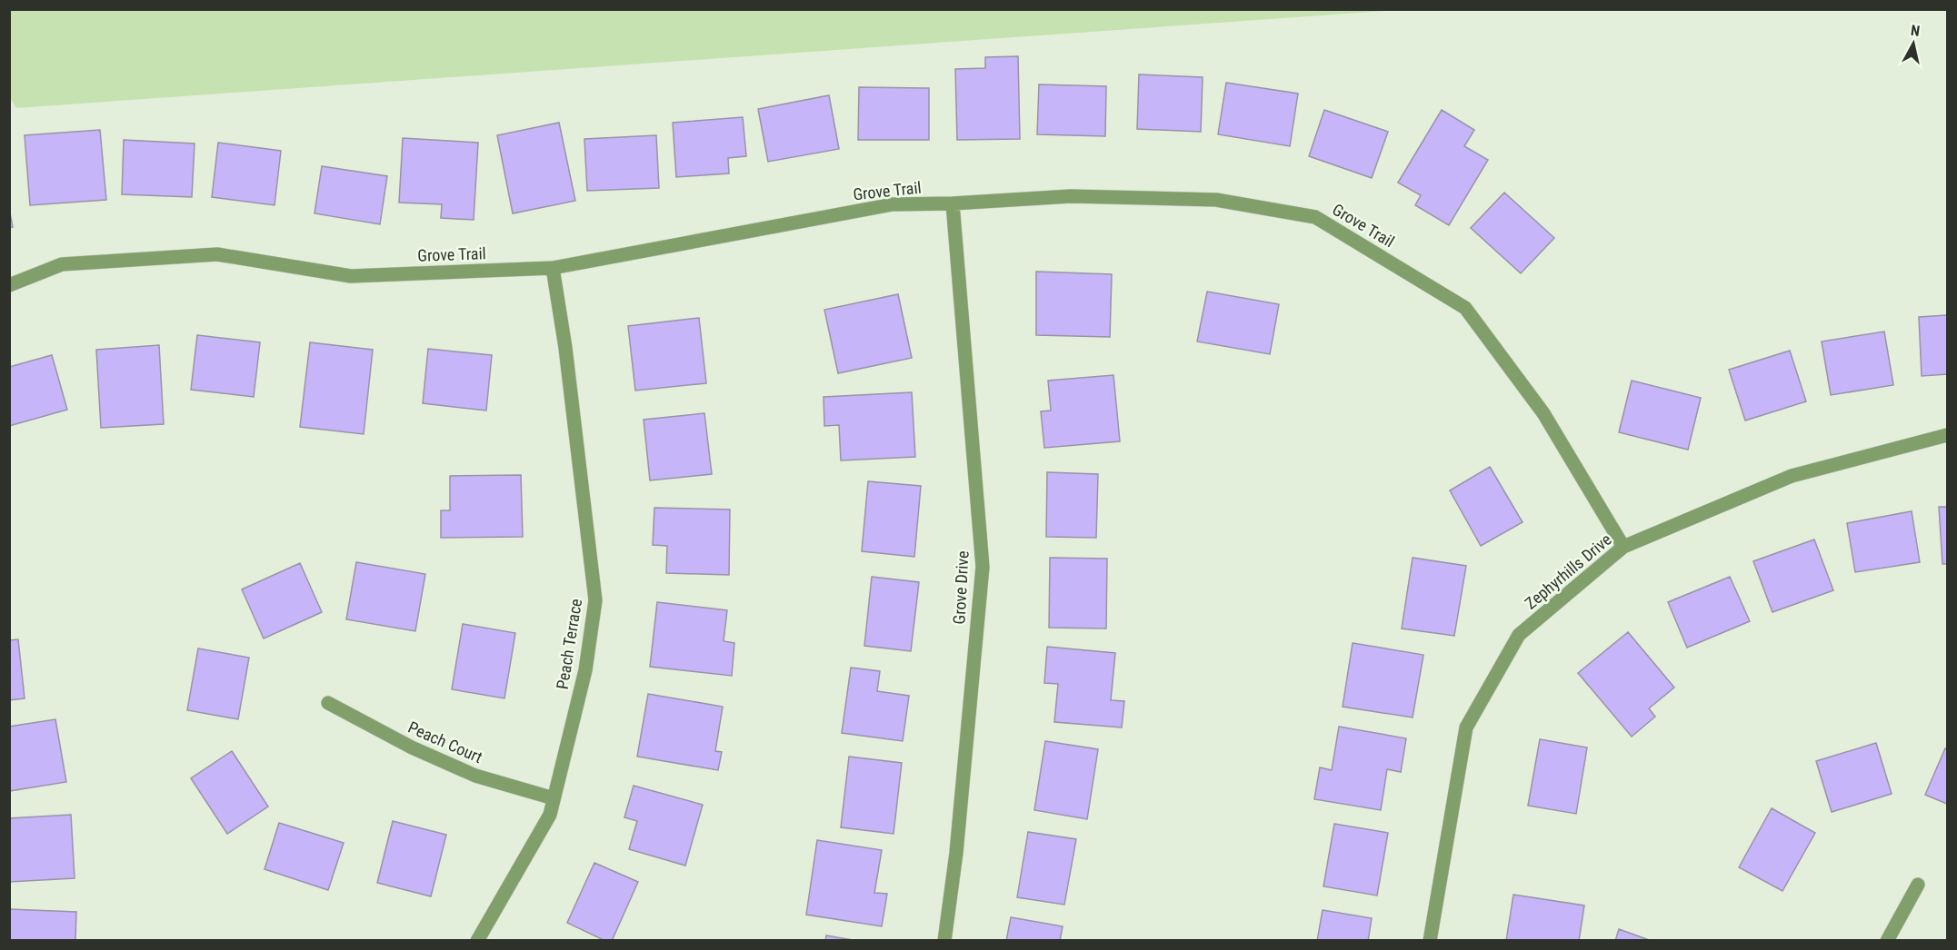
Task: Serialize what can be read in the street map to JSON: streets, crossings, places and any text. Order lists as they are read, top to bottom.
{
  "streets": {
    "street": [
      "Grove Trail",
      "Zephyrhills Drive",
      "Grove Drive",
      "Peach Terrace",
      "Peach Court"
    ]
  },
  "crossings": [
    ["Grove Trail", "Zephyrhills Drive"],
    ["Grove Trail", "Grove Drive"],
    ["Grove Trail", "Peach Terrace"],
    ["Peach Terrace", "Peach Court"]
  ],
  "north": "top"
}
